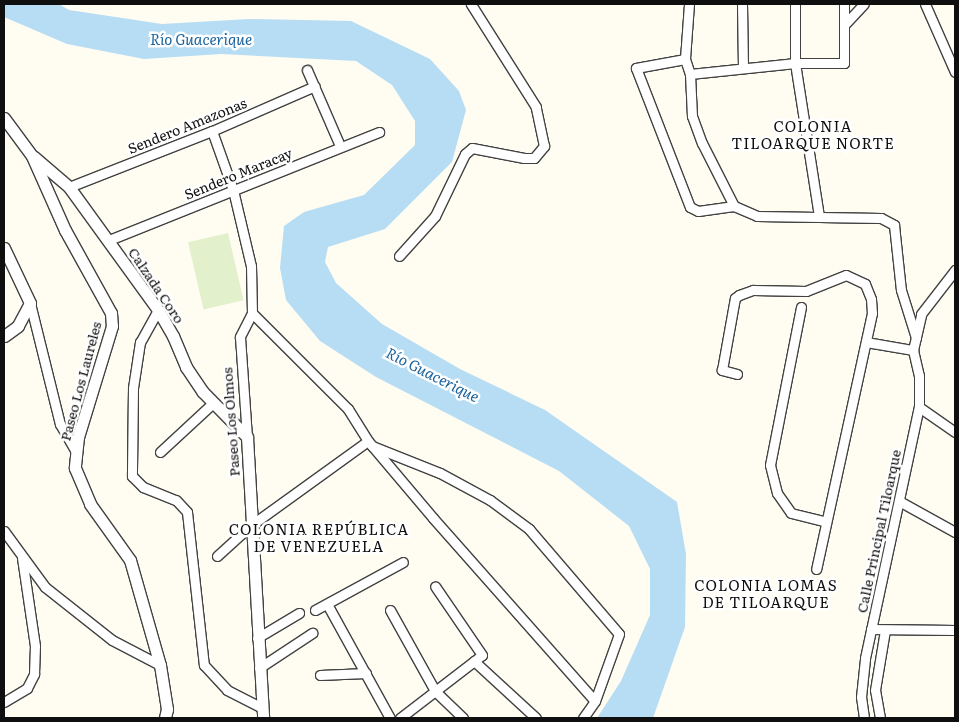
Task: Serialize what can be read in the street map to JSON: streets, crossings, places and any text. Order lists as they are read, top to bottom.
{
  "streets": {
    "street": [
      "Sendero Amazonas",
      "Sendero Maracay",
      "Calzada Coro",
      "Paseo Los Laureles",
      "Paseo Los Olmos",
      "Calle Principal Tiloarque"
    ]
  },
  "crossings": [
    ["Sendero Amazonas", "Calzada Coro"],
    ["Sendero Amazonas", "Paseo Los Olmos"],
    ["Sendero Maracay", "Calzada Coro"],
    ["Sendero Maracay", "Paseo Los Olmos"],
    ["Calzada Coro", "Paseo Los Laureles"],
    ["Calzada Coro", "Paseo Los Olmos"]
  ],
  "districts": ["COLONIA TILOARQUE NORTE", "COLONIA REPÚBLICA DE VENEZUELA", "COLONIA LOMAS DE TILOARQUE"],
  "water": ["Río Guacerique"]
}
